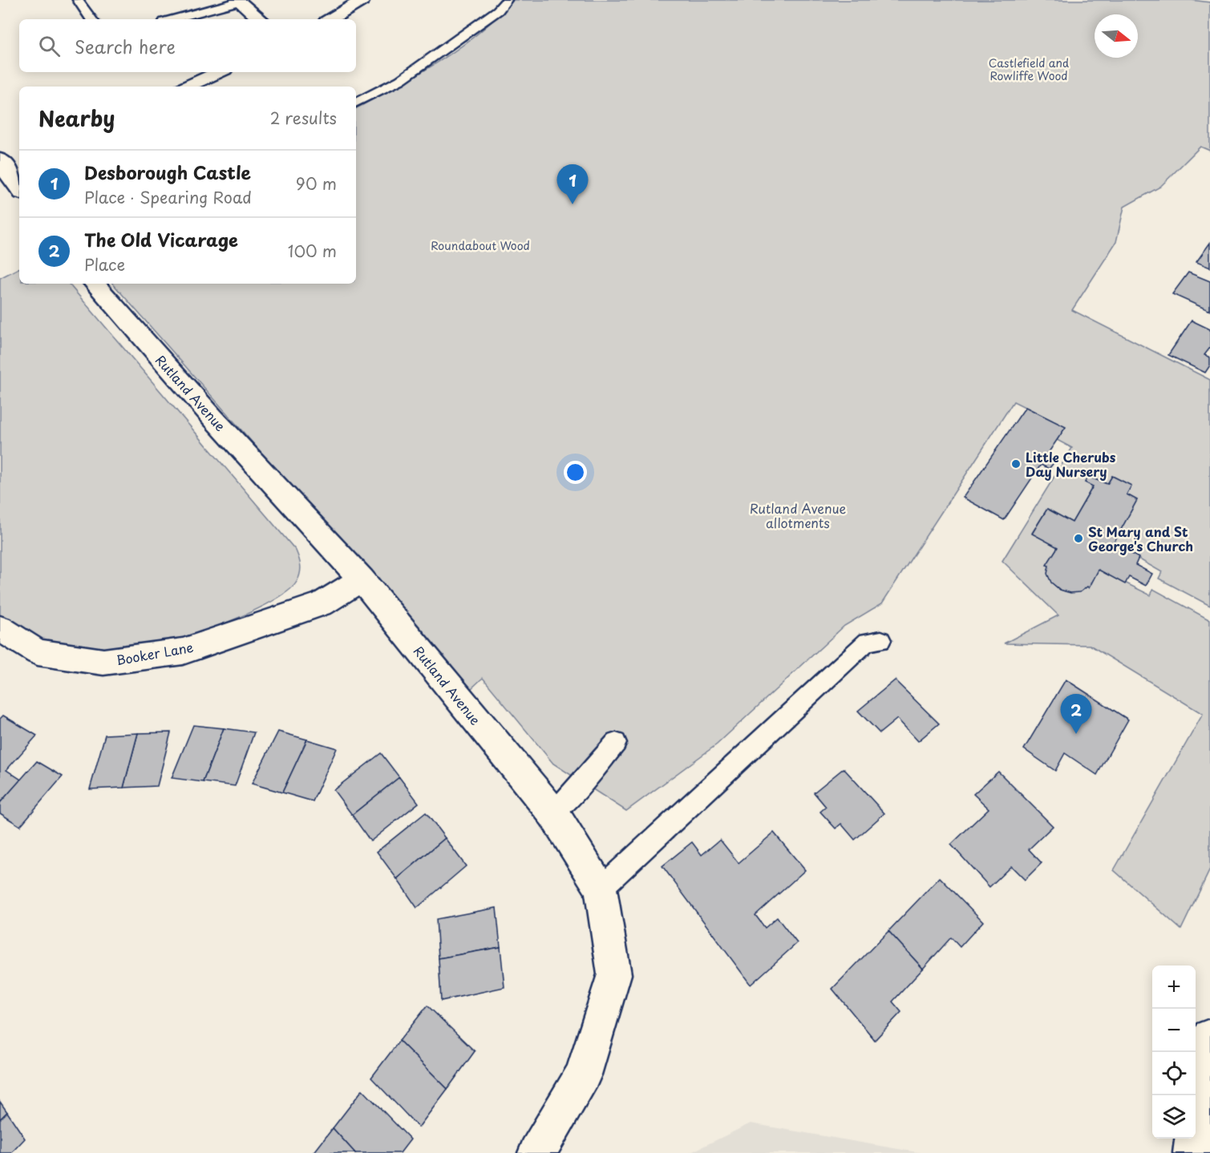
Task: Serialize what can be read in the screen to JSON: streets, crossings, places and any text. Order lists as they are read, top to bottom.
{
  "streets": {
    "street": ["Rutland Avenue", "Booker Lane"]
  },
  "crossings": [
    ["Rutland Avenue", "Booker Lane"]
  ],
  "parks": ["Castlefield and Rowliffe Wood", "Roundabout Wood", "Rutland Avenue allotments"],
  "places": ["Little Cherubs Day Nursery", "St Mary and St George's Church"],
  "north": "right",
  "page": {
    "search": "Search here",
    "heading": ["Nearby", "2 results"],
    "list": [
      {
        "mark": "1",
        "name": "Desborough Castle",
        "note": "Place · Spearing Road",
        "value": "90 m"
      },
      {
        "mark": "2",
        "name": "The Old Vicarage",
        "note": "Place",
        "value": "100 m"
      }
    ],
    "pins": ["1", "2"],
    "map_buttons": ["+", "−"]
  }
}
